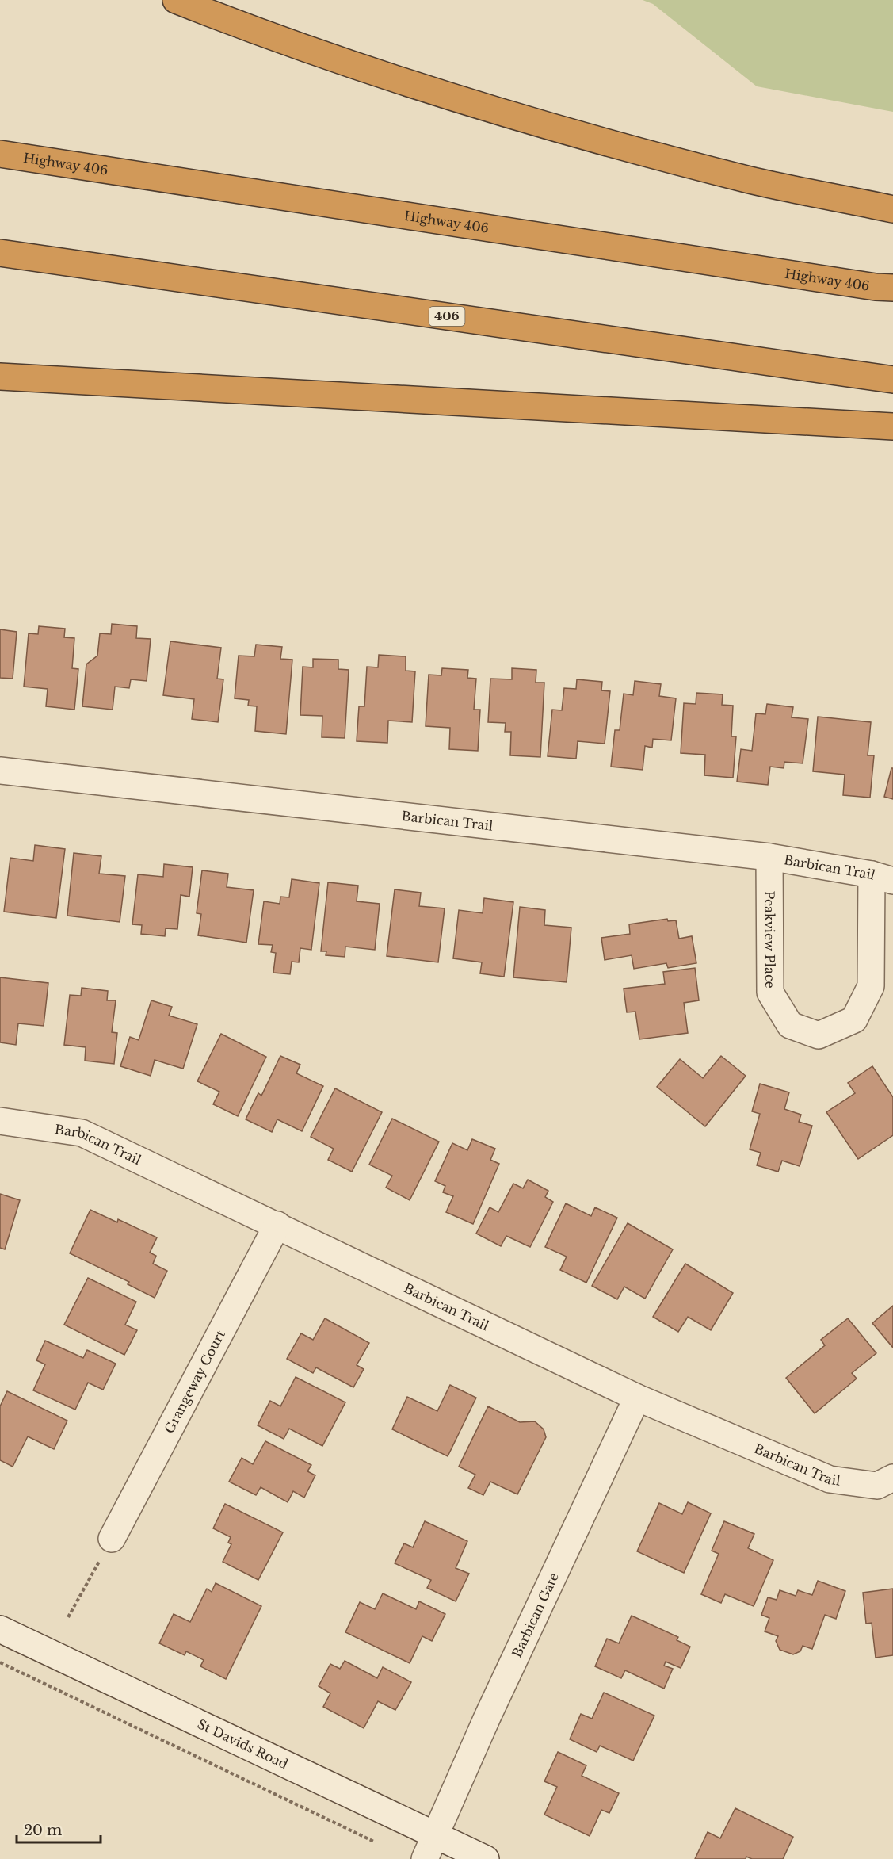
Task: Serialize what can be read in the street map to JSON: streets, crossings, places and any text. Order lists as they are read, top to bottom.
{
  "streets": {
    "highway": ["Highway 406", "406"],
    "street": [
      "Barbican Trail",
      "Peakview Place",
      "Grangeway Court",
      "Barbican Gate",
      "St Davids Road"
    ]
  },
  "crossings": [
    ["Barbican Trail", "Peakview Place"],
    ["Barbican Trail", "Grangeway Court"],
    ["Barbican Trail", "Barbican Gate"],
    ["Barbican Gate", "St Davids Road"]
  ],
  "scale_bar": "20 m"
}
